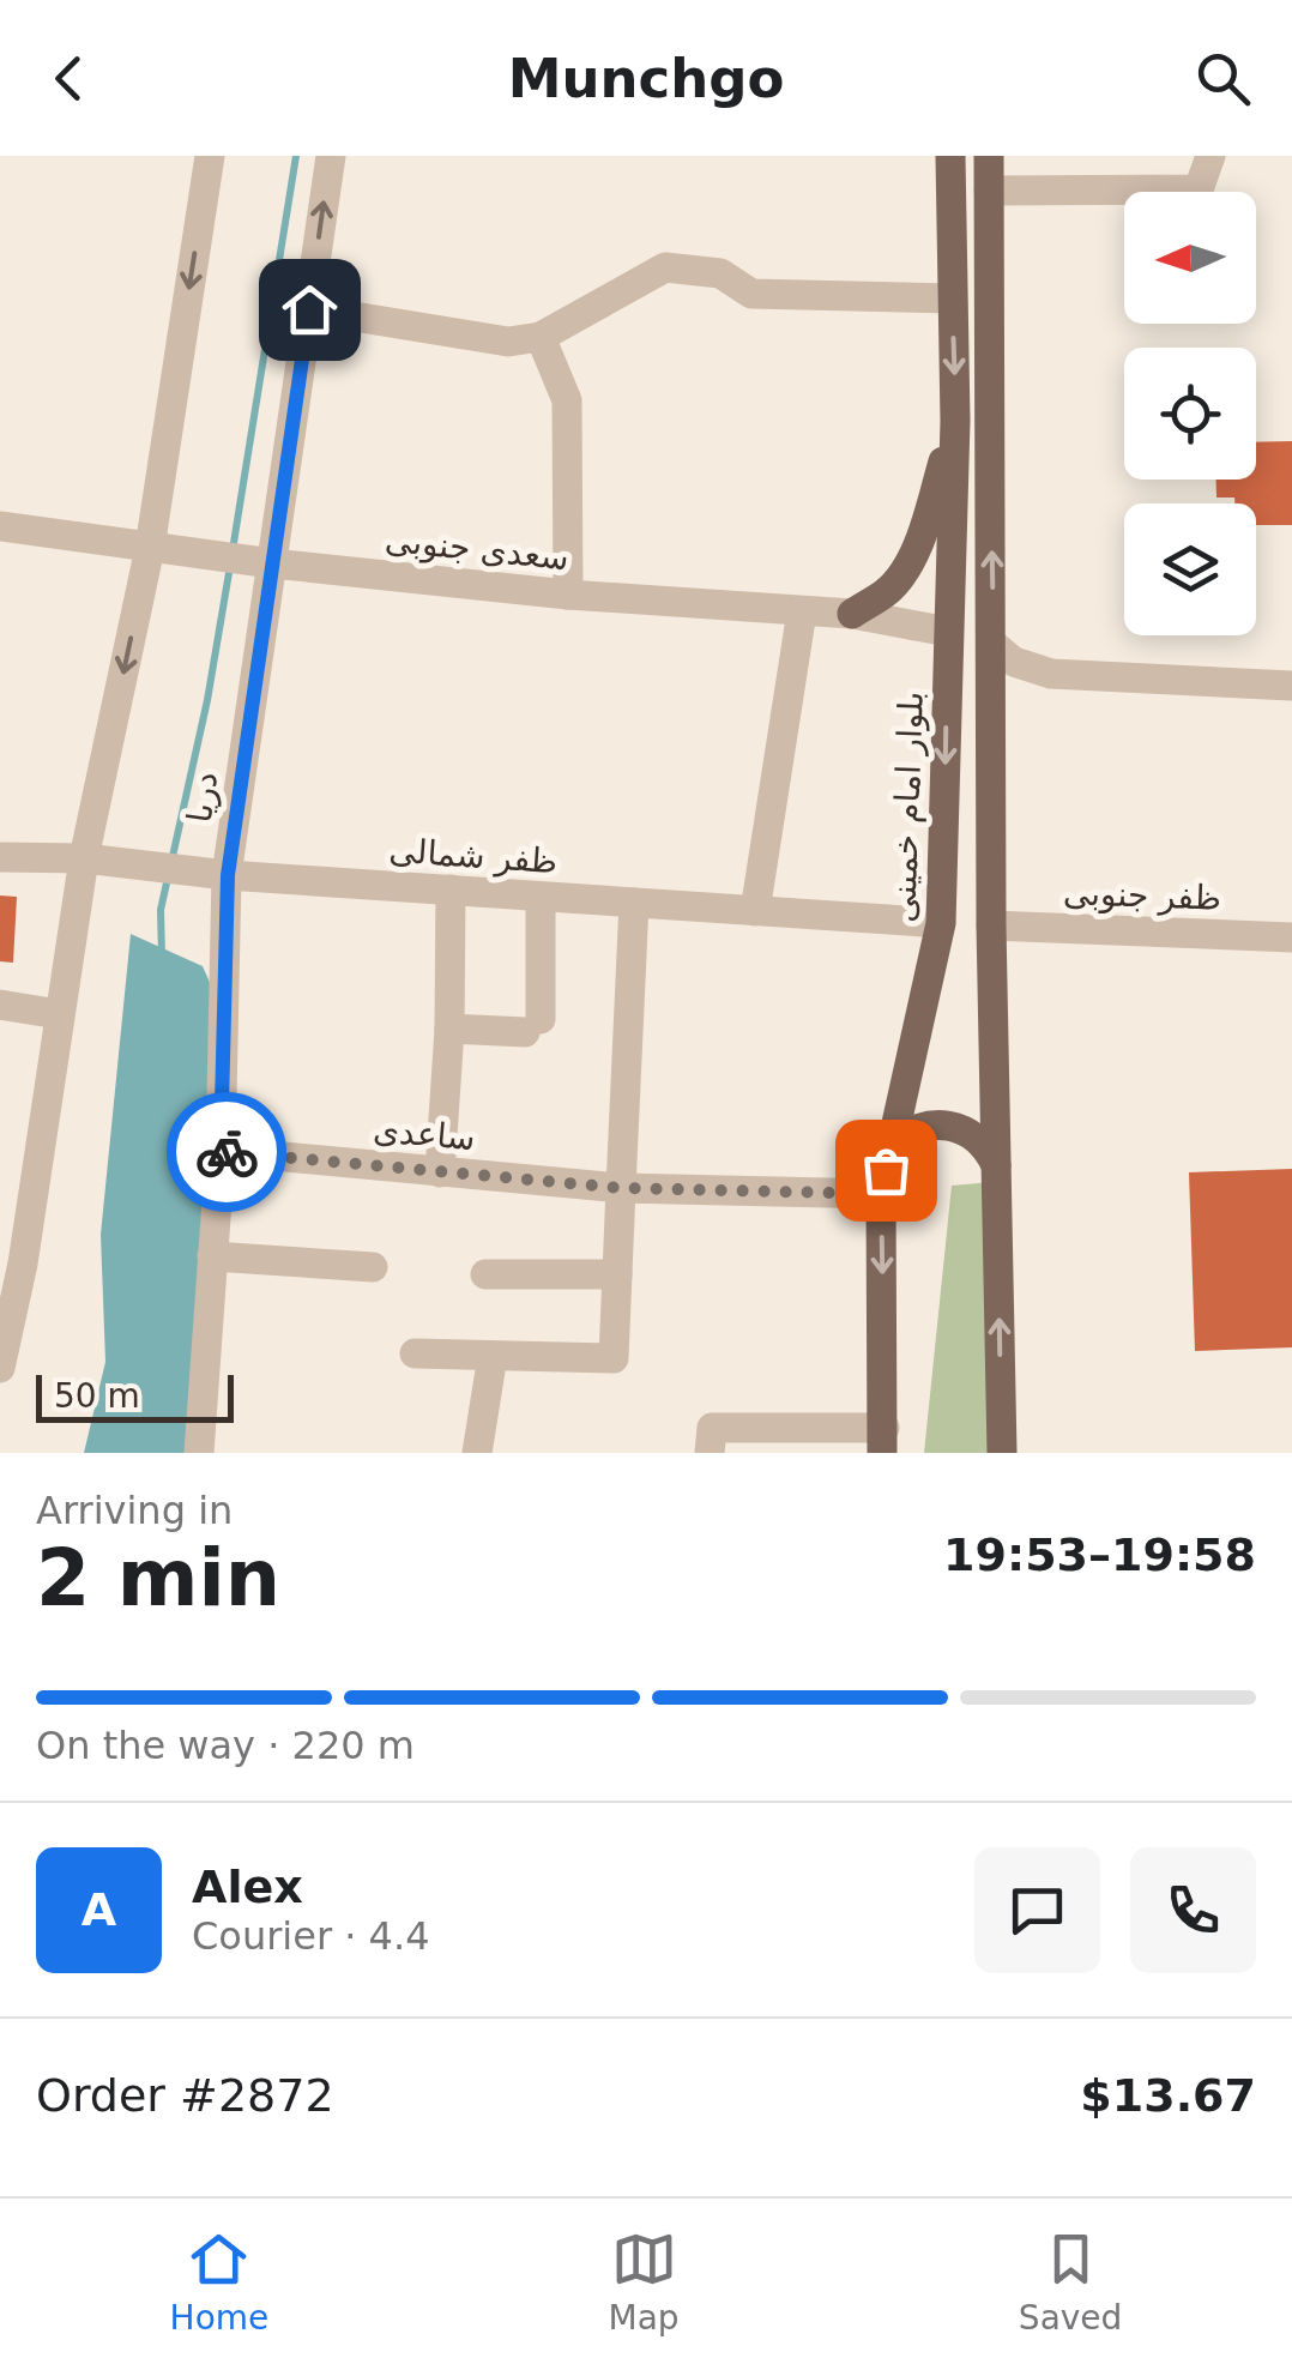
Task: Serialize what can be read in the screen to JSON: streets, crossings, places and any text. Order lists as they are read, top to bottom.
{
  "streets": {
    "main road": ["بلوار امام خمینی"],
    "street": [
      "سعدی جنوبی",
      "دریا",
      "ظفر شمالی",
      "ظفر جنوبی",
      "ساعدی"
    ]
  },
  "crossings": [
    ["سعدی جنوبی", "دریا"],
    ["سعدی جنوبی", "بلوار امام خمینی"],
    ["دریا", "ظفر شمالی"],
    ["دریا", "ساعدی"],
    ["بلوار امام خمینی", "ظفر شمالی"],
    ["بلوار امام خمینی", "ساعدی"]
  ],
  "scale_bar": "50 m",
  "north": "left",
  "page": {
    "header": "Munchgo",
    "scale": "50 m",
    "heading": ["2 min", "Arriving in", "19:53–19:58"],
    "panel": [
      "Alex",
      "Courier · 4.4",
      "Order #2872",
      "$13.67"
    ],
    "bar": "On the way · 220 m",
    "round": "A",
    "tabs": ["Home", "Map", "Saved"]
  }
}
